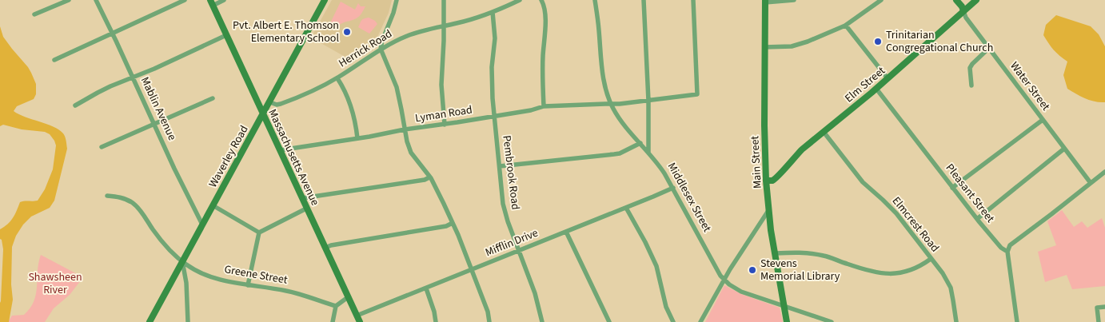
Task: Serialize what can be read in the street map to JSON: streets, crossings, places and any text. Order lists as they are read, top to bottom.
{
  "streets": {
    "main road": [
      "Elm Street",
      "Water Street",
      "Waverley Road",
      "Massachusetts Avenue",
      "Main Street"
    ],
    "street": [
      "Herrick Road",
      "Mablin Avenue",
      "Lyman Road",
      "Pembrook Road",
      "Pleasant Street",
      "Middlesex Street",
      "Elmcrest Road",
      "Mifflin Drive",
      "Greene Street"
    ]
  },
  "crossings": [
    ["Herrick Road", "Waverley Road"],
    ["Herrick Road", "Pembrook Road"],
    ["Elm Street", "Water Street"],
    ["Elm Street", "Main Street"],
    ["Elm Street", "Pleasant Street"],
    ["Elm Street", "Elmcrest Road"],
    ["Mablin Avenue", "Waverley Road"],
    ["Lyman Road", "Massachusetts Avenue"],
    ["Lyman Road", "Pembrook Road"],
    ["Lyman Road", "Middlesex Street"],
    ["Waverley Road", "Massachusetts Avenue"],
    ["Waverley Road", "Greene Street"],
    ["Massachusetts Avenue", "Mifflin Drive"],
    ["Main Street", "Middlesex Street"],
    ["Pembrook Road", "Mifflin Drive"],
    ["Middlesex Street", "Mifflin Drive"]
  ],
  "parks": ["Shawsheen River"],
  "places": ["Pvt. Albert E. Thomson Elementary School", "Trinitarian Congregational Church", "Stevens Memorial Library"]
}
